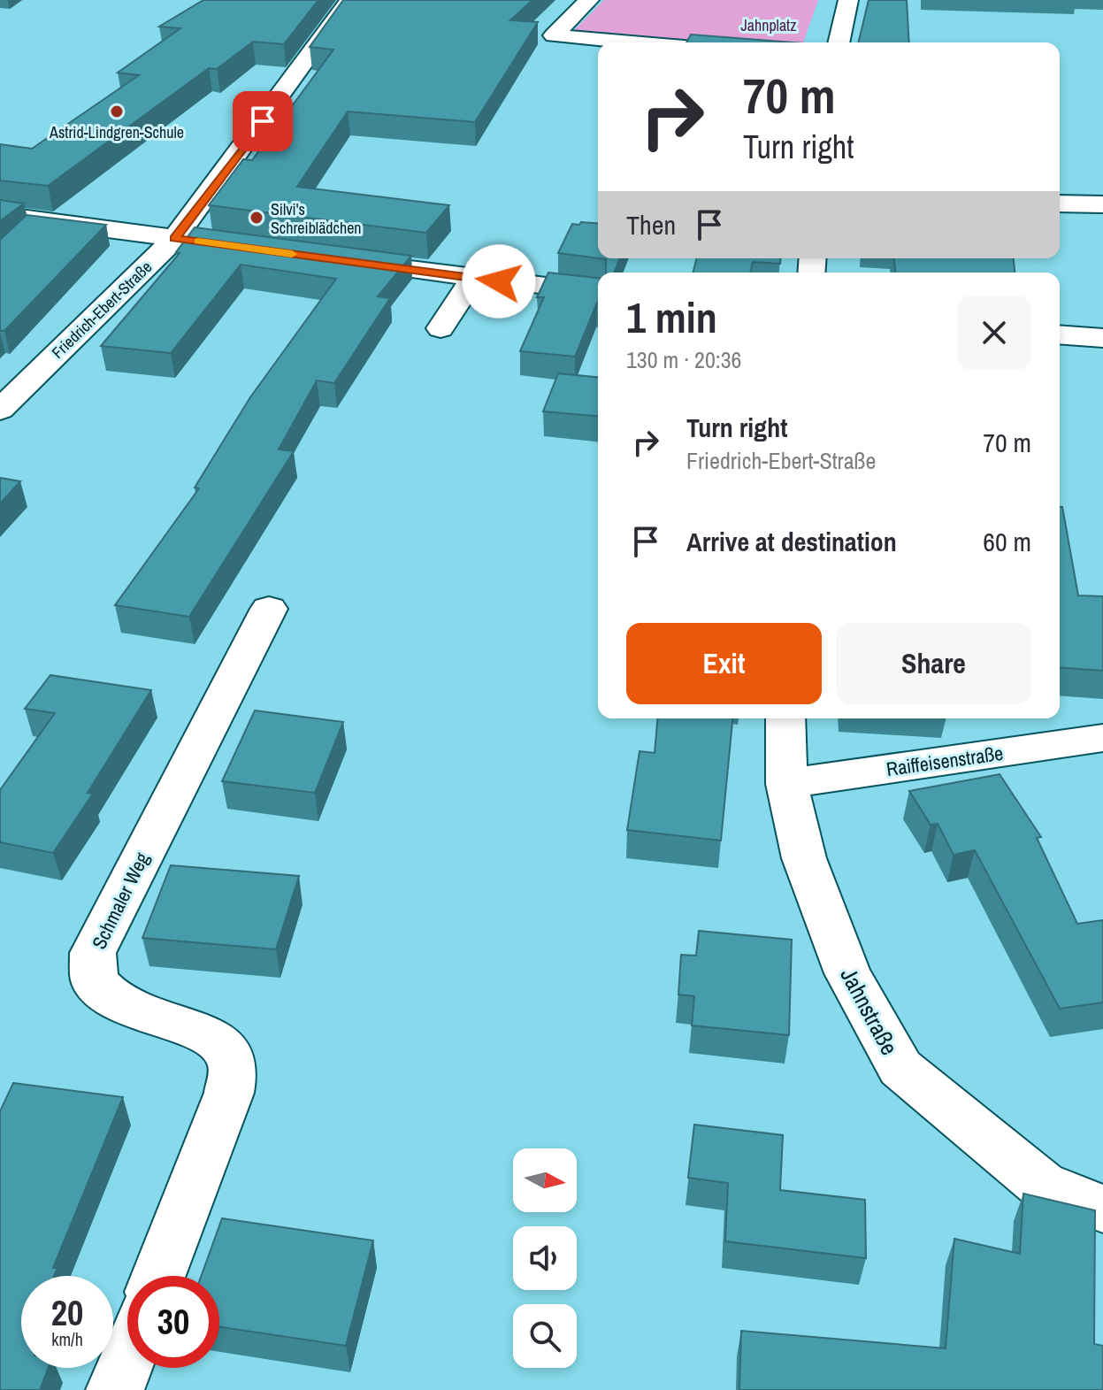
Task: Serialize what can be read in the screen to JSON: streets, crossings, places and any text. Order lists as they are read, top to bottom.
{
  "streets": {
    "street": [
      "Friedrich-Ebert-Straße",
      "Raiffeisenstraße",
      "Schmaler Weg",
      "Jahnstraße"
    ]
  },
  "crossings": [
    ["Raiffeisenstraße", "Jahnstraße"]
  ],
  "parks": ["Jahnplatz"],
  "places": ["Astrid-Lindgren-Schule", "Silvi's Schreiblädchen"],
  "north": "right",
  "page": {
    "turn": ["70 m", "Turn right"],
    "then": "Then",
    "heading": ["1 min", "130 m · 20:36"],
    "list": [
      {
        "name": "Turn right",
        "note": "Friedrich-Ebert-Straße",
        "value": "70 m"
      },
      {
        "name": "Arrive at destination",
        "value": "60 m"
      }
    ],
    "buttons": ["Exit", "Share"],
    "speed": "20 km/h",
    "limit": "30"
  }
}
